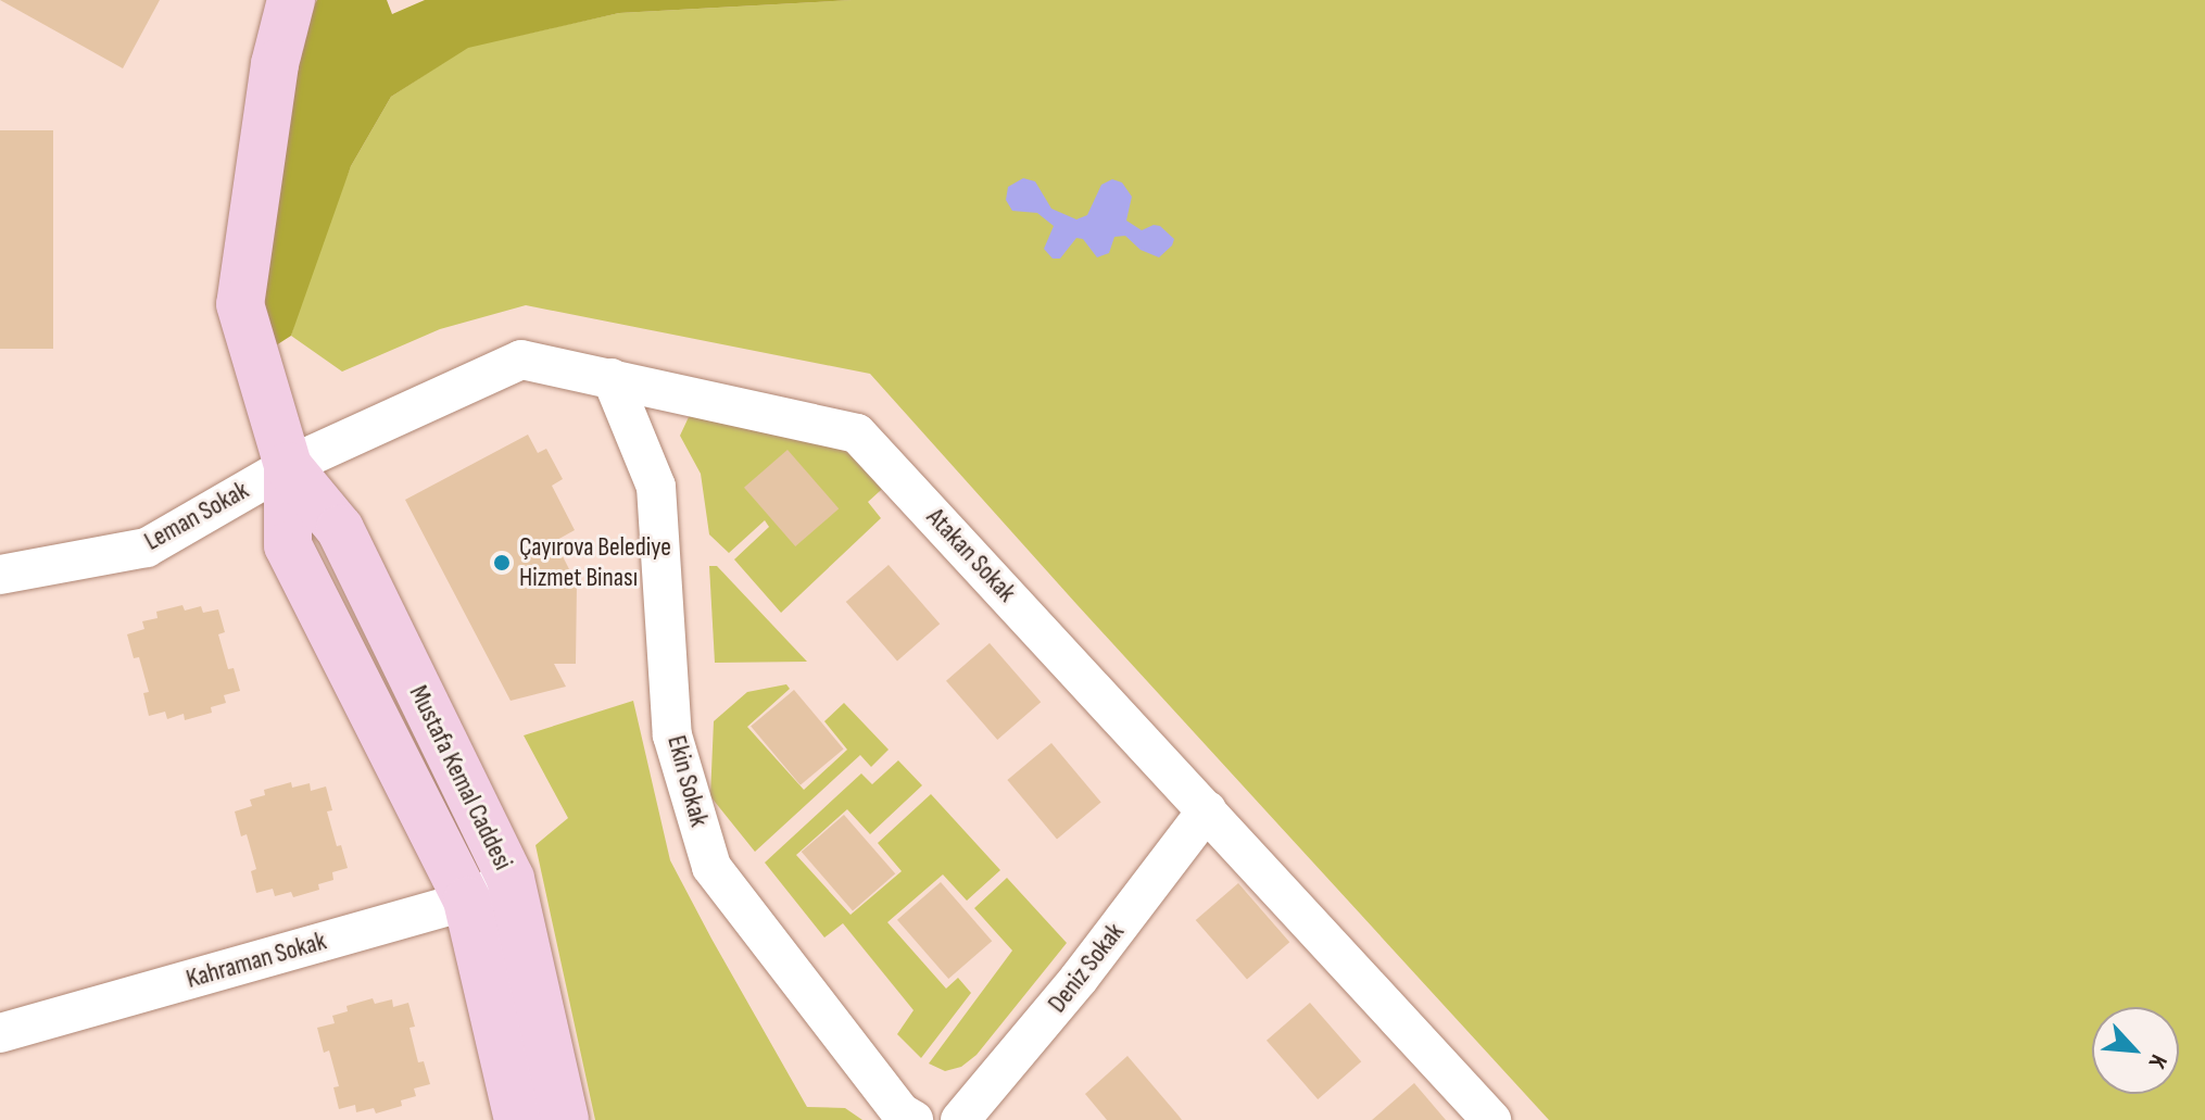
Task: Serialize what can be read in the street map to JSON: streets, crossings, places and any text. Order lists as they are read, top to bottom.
{
  "streets": {
    "street": [
      "Leman Sokak",
      "Atakan Sokak",
      "Mustafa Kemal Caddesi",
      "Ekin Sokak",
      "Kahraman Sokak",
      "Deniz Sokak"
    ]
  },
  "crossings": [
    ["Leman Sokak", "Atakan Sokak"],
    ["Leman Sokak", "Mustafa Kemal Caddesi"],
    ["Atakan Sokak", "Mustafa Kemal Caddesi"],
    ["Atakan Sokak", "Ekin Sokak"],
    ["Atakan Sokak", "Deniz Sokak"],
    ["Mustafa Kemal Caddesi", "Kahraman Sokak"]
  ],
  "places": ["Çayırova Belediye Hizmet Binası"],
  "north": "bottom right"
}
